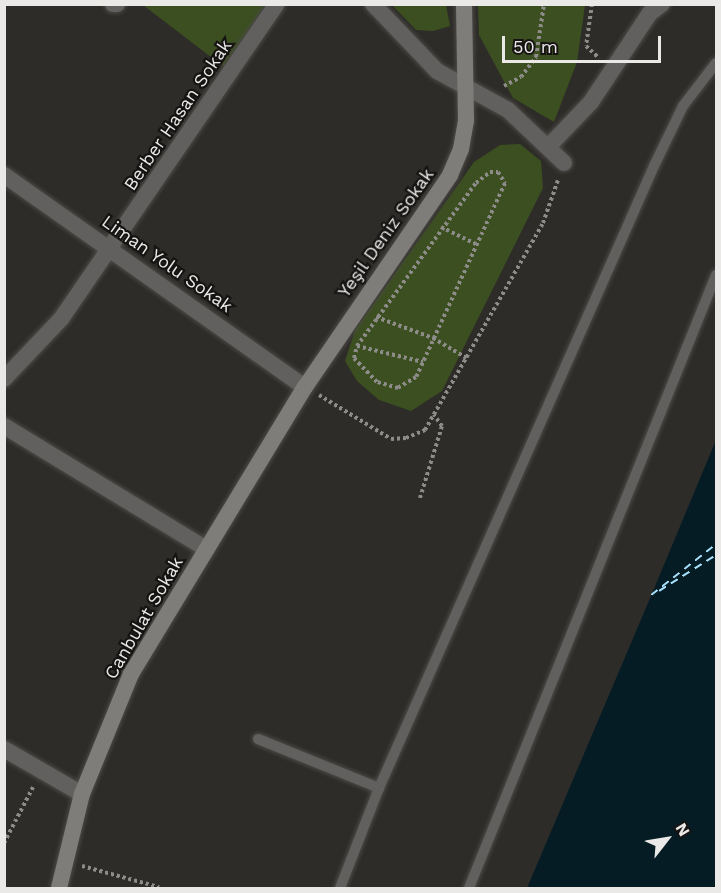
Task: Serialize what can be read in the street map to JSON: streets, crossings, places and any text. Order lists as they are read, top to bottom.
{
  "streets": {
    "main road": ["Yeşil Deniz Sokak", "Canbulat Sokak"],
    "street": ["Berber Hasan Sokak", "Liman Yolu Sokak"]
  },
  "crossings": [
    ["Berber Hasan Sokak", "Liman Yolu Sokak"],
    ["Yeşil Deniz Sokak", "Liman Yolu Sokak"],
    ["Yeşil Deniz Sokak", "Canbulat Sokak"],
    ["Liman Yolu Sokak", "Canbulat Sokak"]
  ],
  "scale_bar": "50 m",
  "north": "top right"
}
